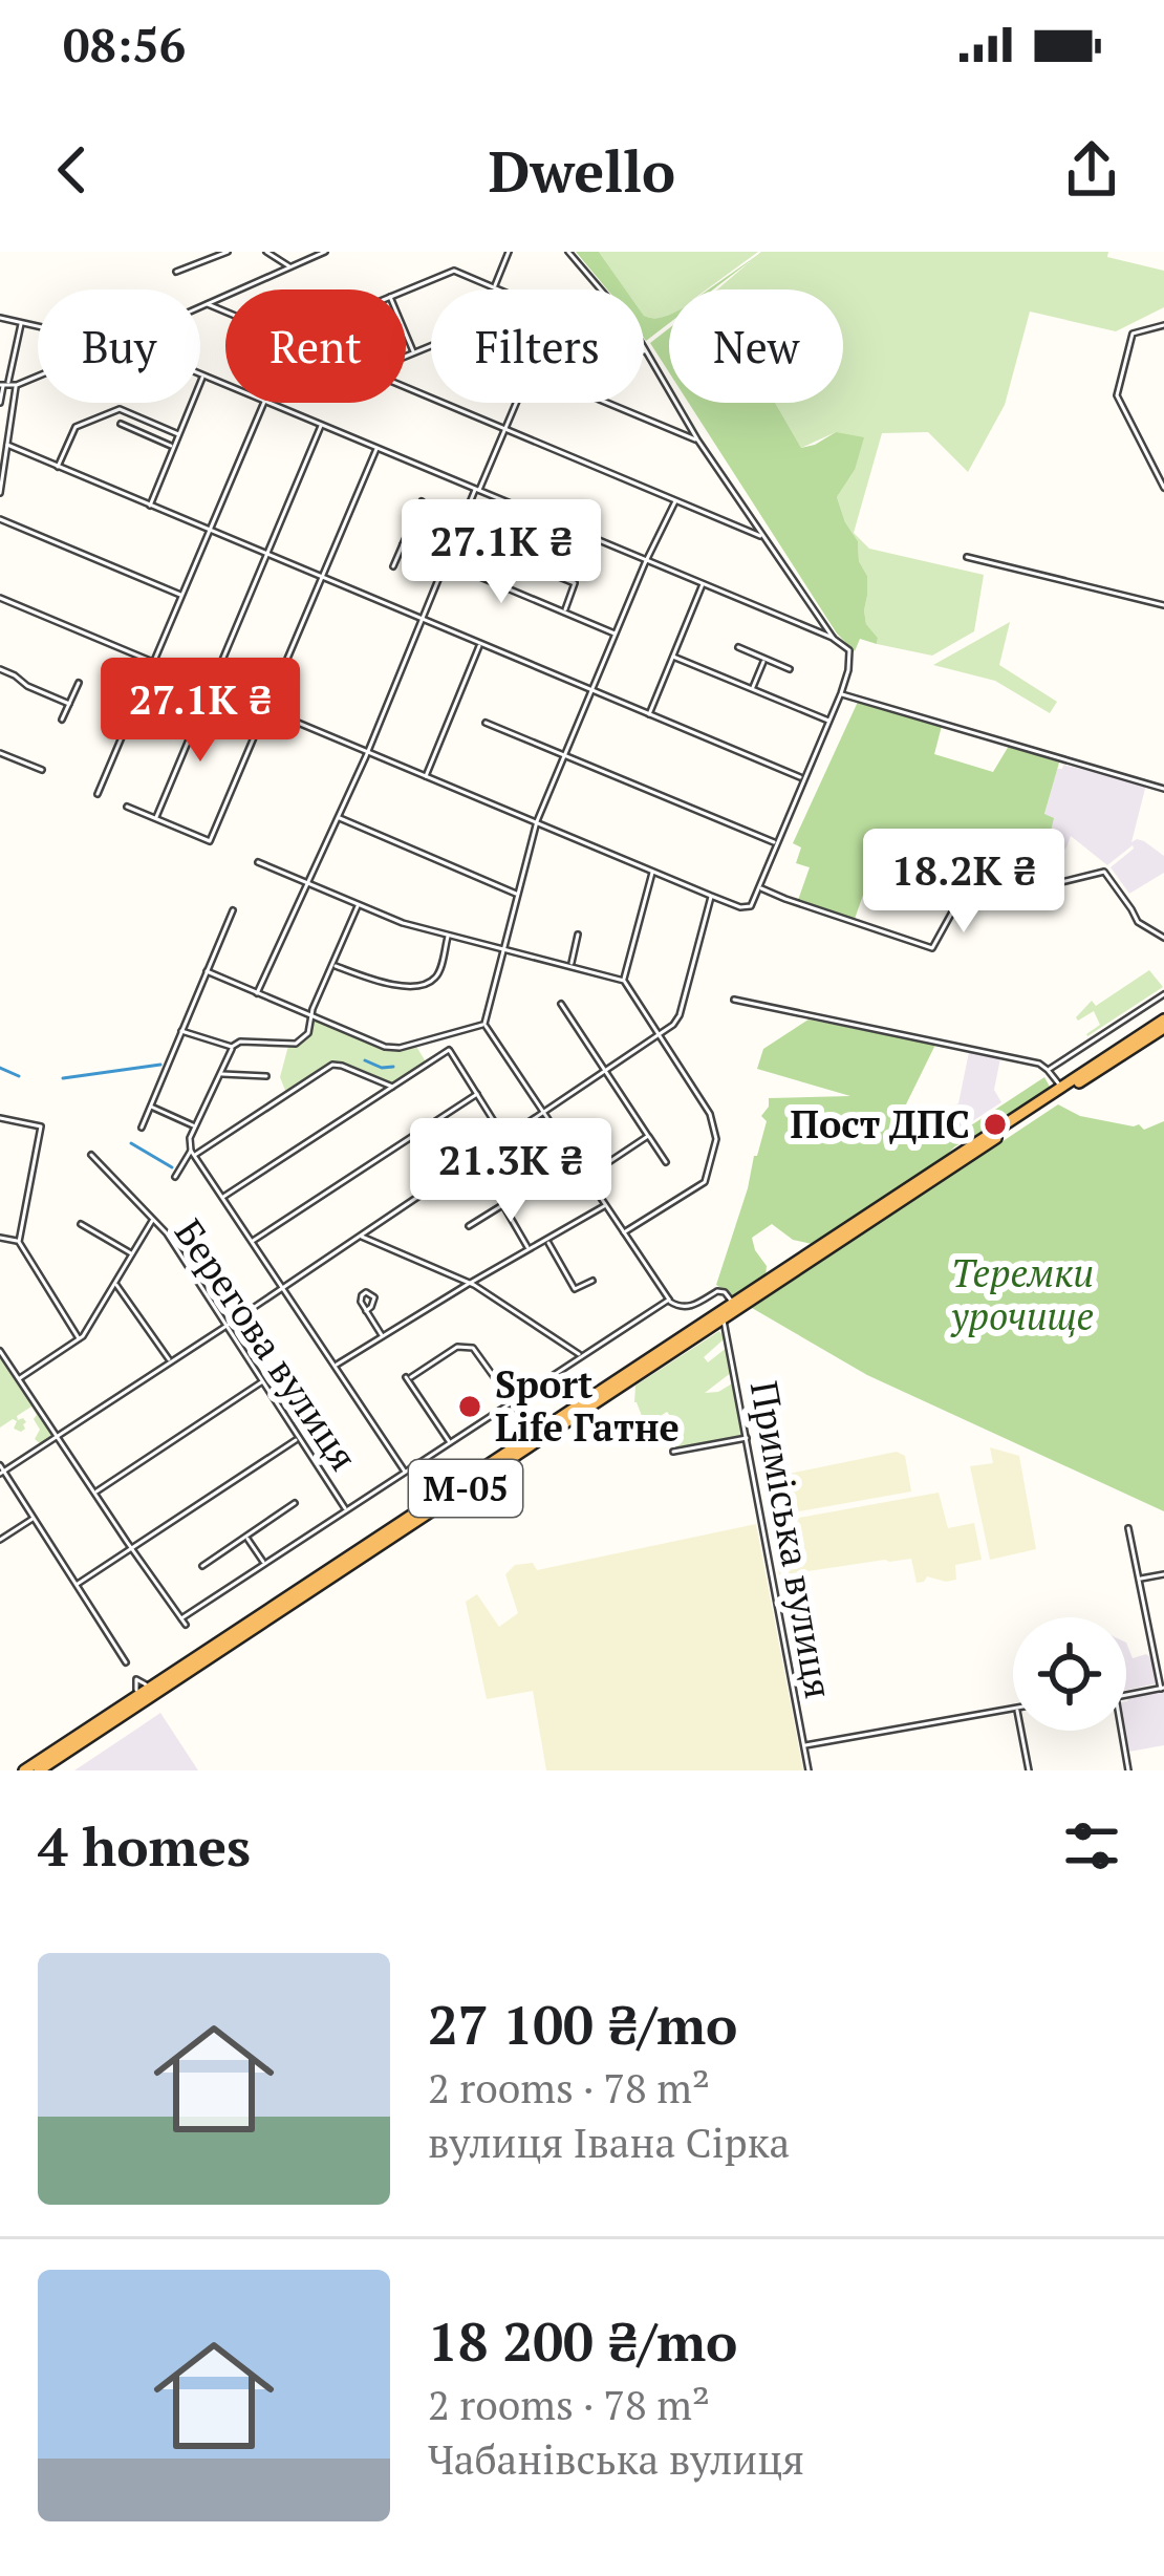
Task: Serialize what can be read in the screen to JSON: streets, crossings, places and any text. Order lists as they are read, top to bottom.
{
  "streets": {
    "highway": ["М-05"],
    "street": ["Берегова вулиця", "Приміська вулиця"]
  },
  "crossings": [
    ["М-05", "Приміська вулиця"]
  ],
  "parks": ["Теремки урочище"],
  "places": ["Пост ДПС", "Sport Life Гатне"],
  "page": {
    "status": "08:56",
    "header": "Dwello",
    "chip": [
      "Buy",
      "Rent",
      "Filters",
      "New"
    ],
    "price": [
      "27.1K ₴",
      "27.1K ₴",
      "18.2K ₴",
      "21.3K ₴"
    ],
    "heading": "4 homes",
    "list": [
      {
        "name": "27 100 ₴/mo",
        "note": "2 rooms · 78 m² · вулиця Івана Сірка"
      },
      {
        "name": "18 200 ₴/mo",
        "note": "2 rooms · 78 m² · Чабанівська вулиця"
      }
    ]
  }
}
